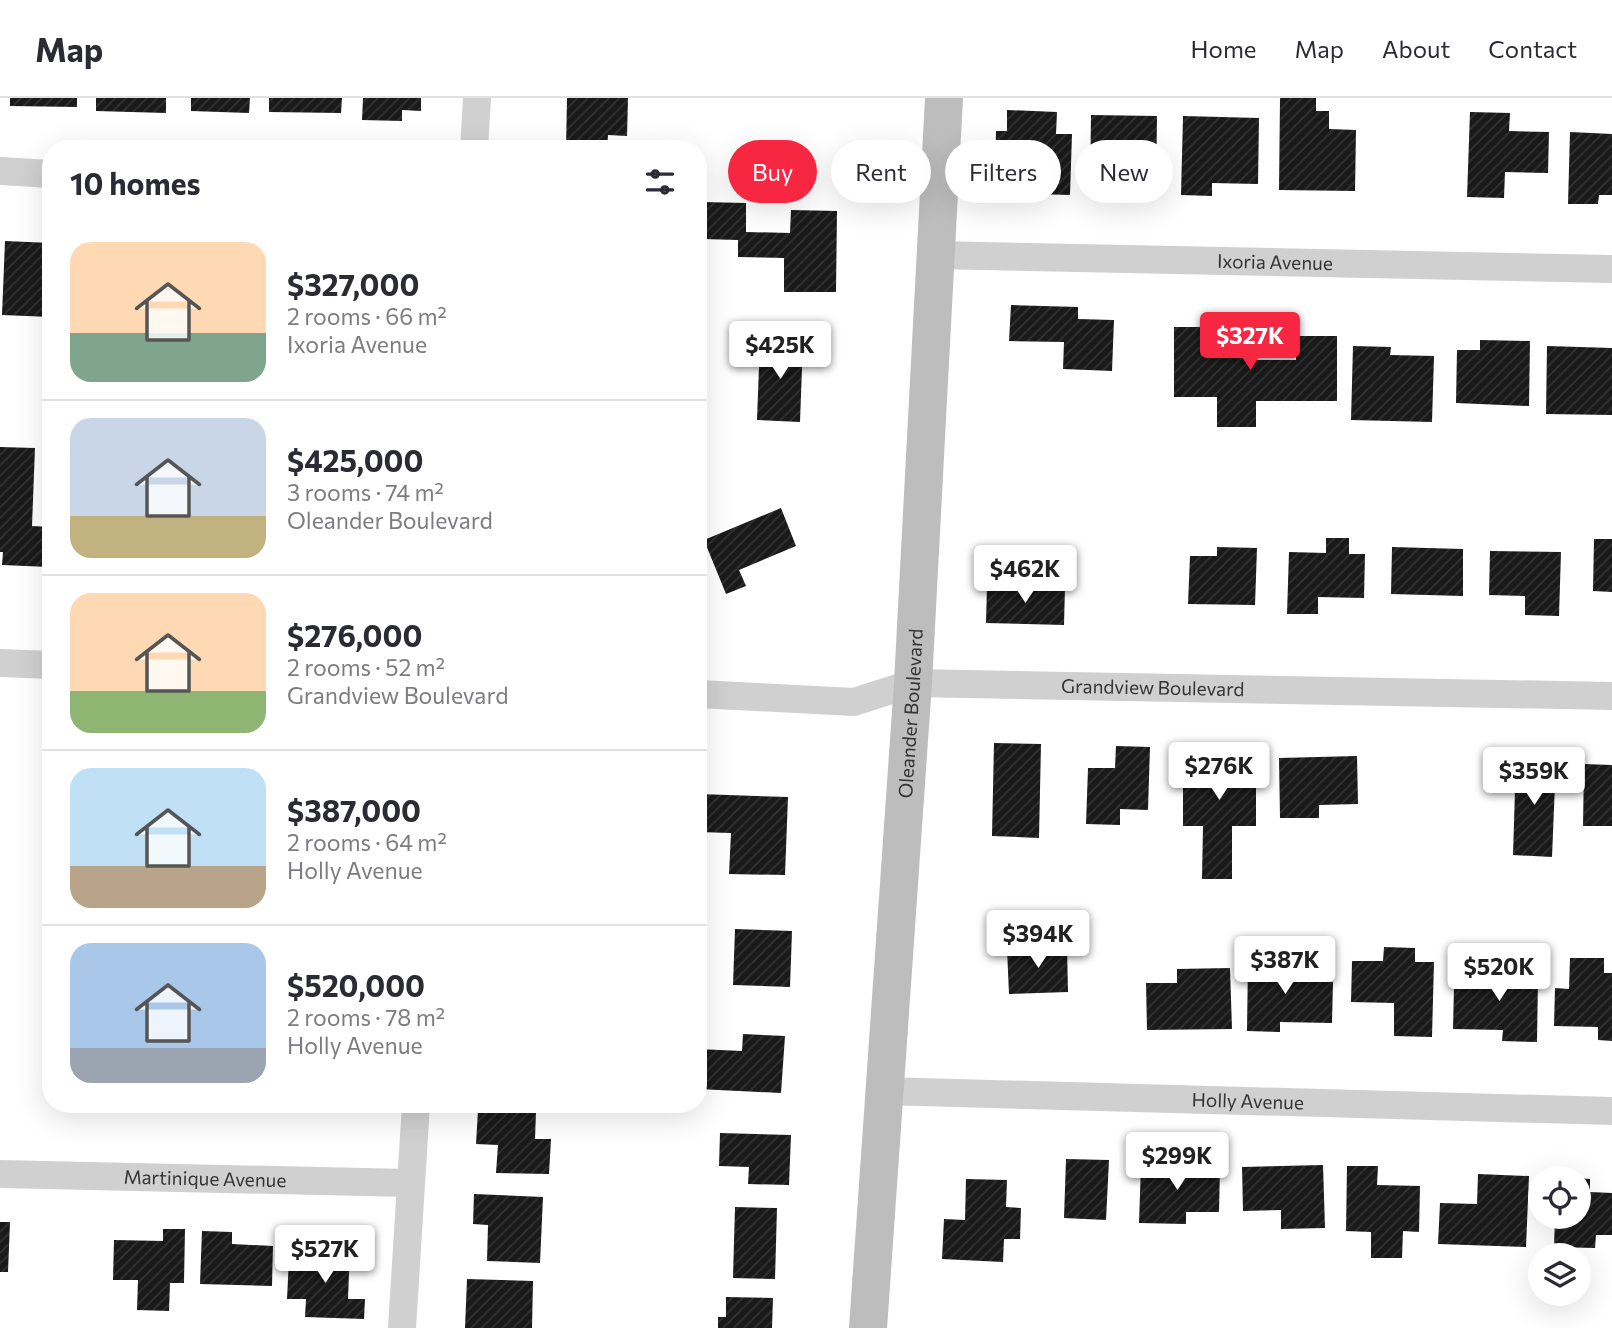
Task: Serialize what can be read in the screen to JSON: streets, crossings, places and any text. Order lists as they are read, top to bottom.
{
  "streets": {
    "main road": ["Oleander Boulevard"],
    "street": [
      "Ixoria Avenue",
      "Grandview Boulevard",
      "Holly Avenue",
      "Martinique Avenue"
    ]
  },
  "crossings": [
    ["Ixoria Avenue", "Oleander Boulevard"],
    ["Grandview Boulevard", "Oleander Boulevard"],
    ["Oleander Boulevard", "Holly Avenue"]
  ],
  "page": {
    "header": "Map",
    "nav": [
      "Home",
      "Map",
      "About",
      "Contact"
    ],
    "chip": [
      "Buy",
      "Rent",
      "Filters",
      "New"
    ],
    "heading": "10 homes",
    "list": [
      {
        "name": "$327,000",
        "note": "2 rooms · 66 m² · Ixoria Avenue"
      },
      {
        "name": "$425,000",
        "note": "3 rooms · 74 m² · Oleander Boulevard"
      },
      {
        "name": "$276,000",
        "note": "2 rooms · 52 m² · Grandview Boulevard"
      },
      {
        "name": "$387,000",
        "note": "2 rooms · 64 m² · Holly Avenue"
      },
      {
        "name": "$520,000",
        "note": "2 rooms · 78 m² · Holly Avenue"
      }
    ],
    "price": [
      "$327K",
      "$425K",
      "$462K",
      "$276K",
      "$359K",
      "$394K",
      "$387K",
      "$520K",
      "$299K",
      "$527K"
    ]
  }
}
